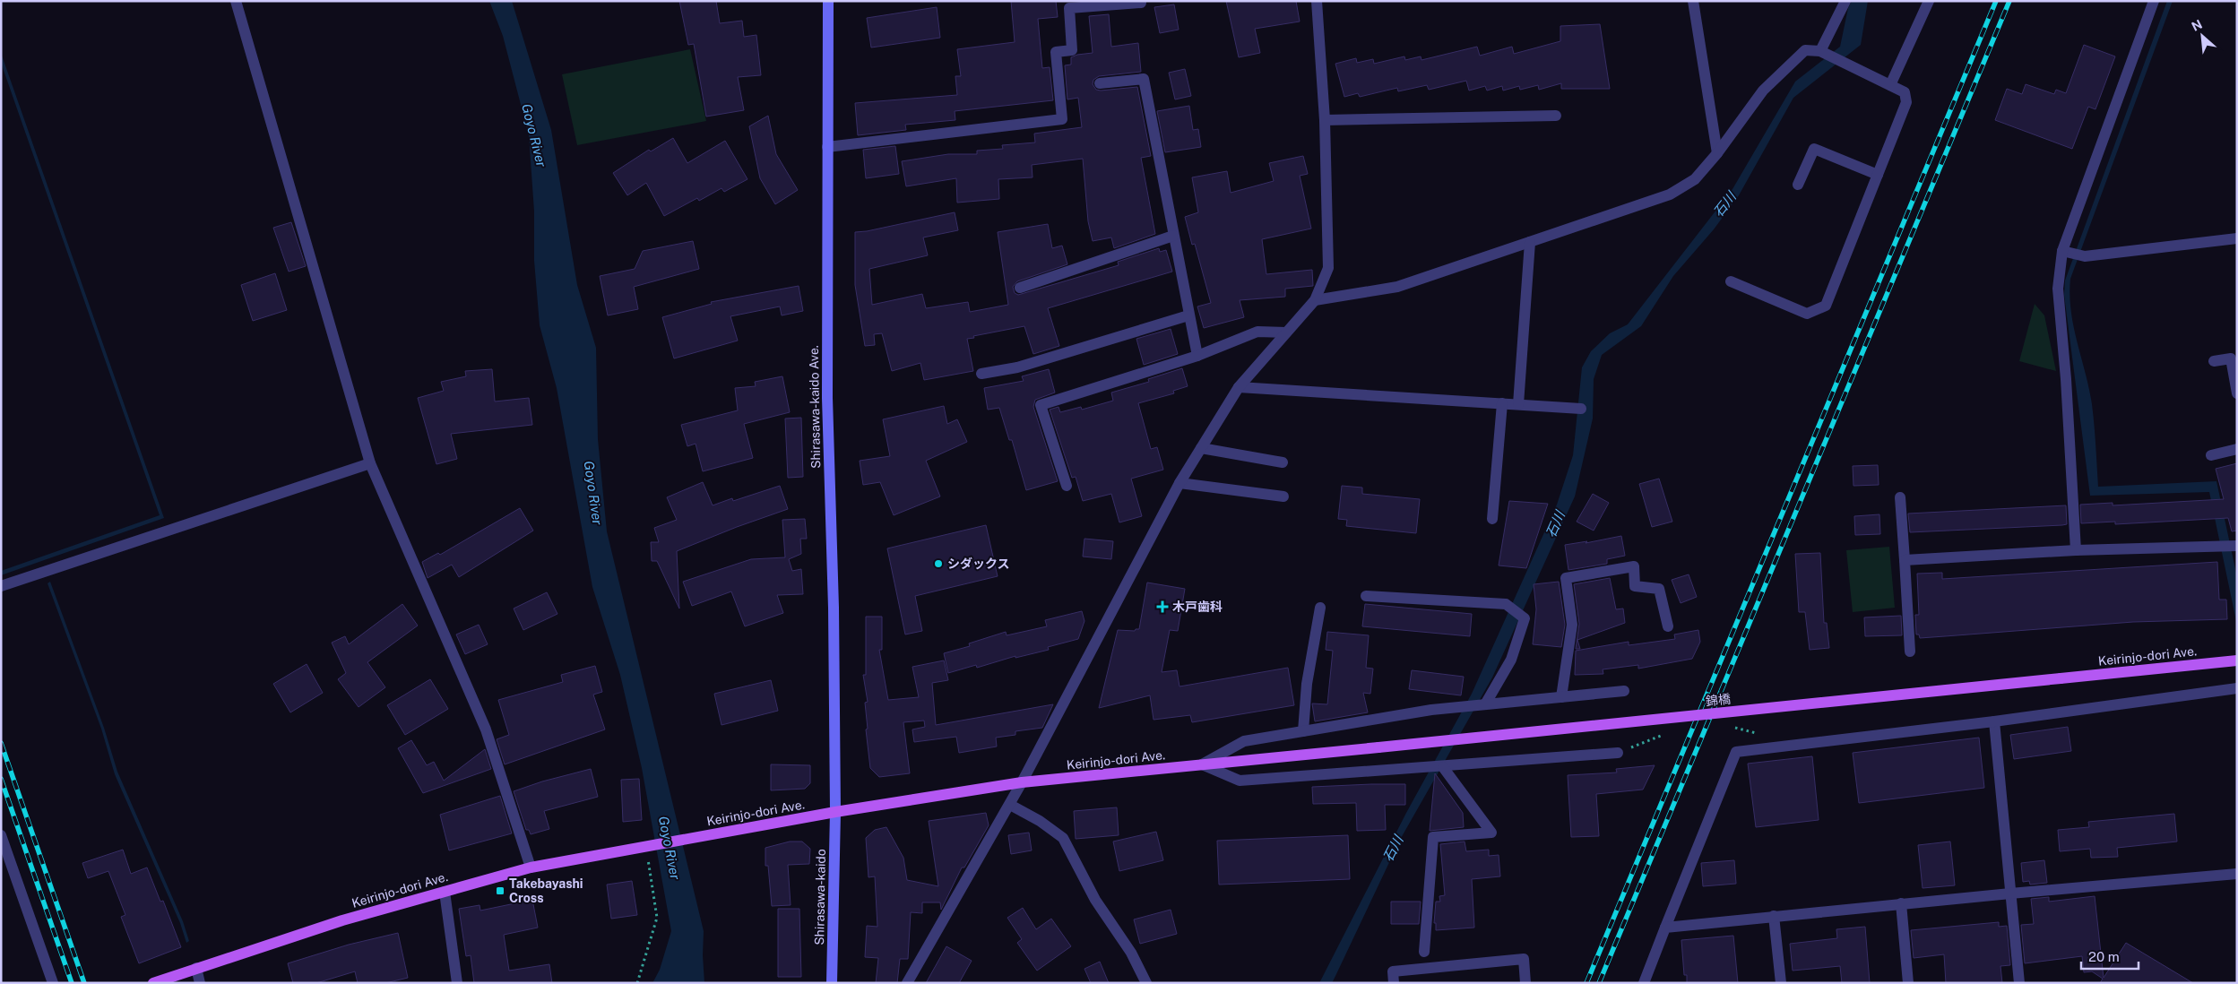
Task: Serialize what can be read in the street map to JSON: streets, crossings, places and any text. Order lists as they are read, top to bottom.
{
  "streets": {
    "main road": [
      "Shirasawa-kaido Ave.",
      "Keirinjo-dori Ave.",
      "錦橋",
      "Shirasawa-kaido"
    ]
  },
  "crossings": [
    ["Shirasawa-kaido Ave.", "Keirinjo-dori Ave."],
    ["Shirasawa-kaido Ave.", "Shirasawa-kaido"],
    ["Keirinjo-dori Ave.", "錦橋"],
    ["Keirinjo-dori Ave.", "Shirasawa-kaido"]
  ],
  "water": ["Goyo River", "石川"],
  "places": {
    "other": ["シダックス"],
    "health": ["木戸歯科"],
    "transit": ["Takebayashi Cross"]
  },
  "scale_bar": "20 m",
  "north": "top left"
}
